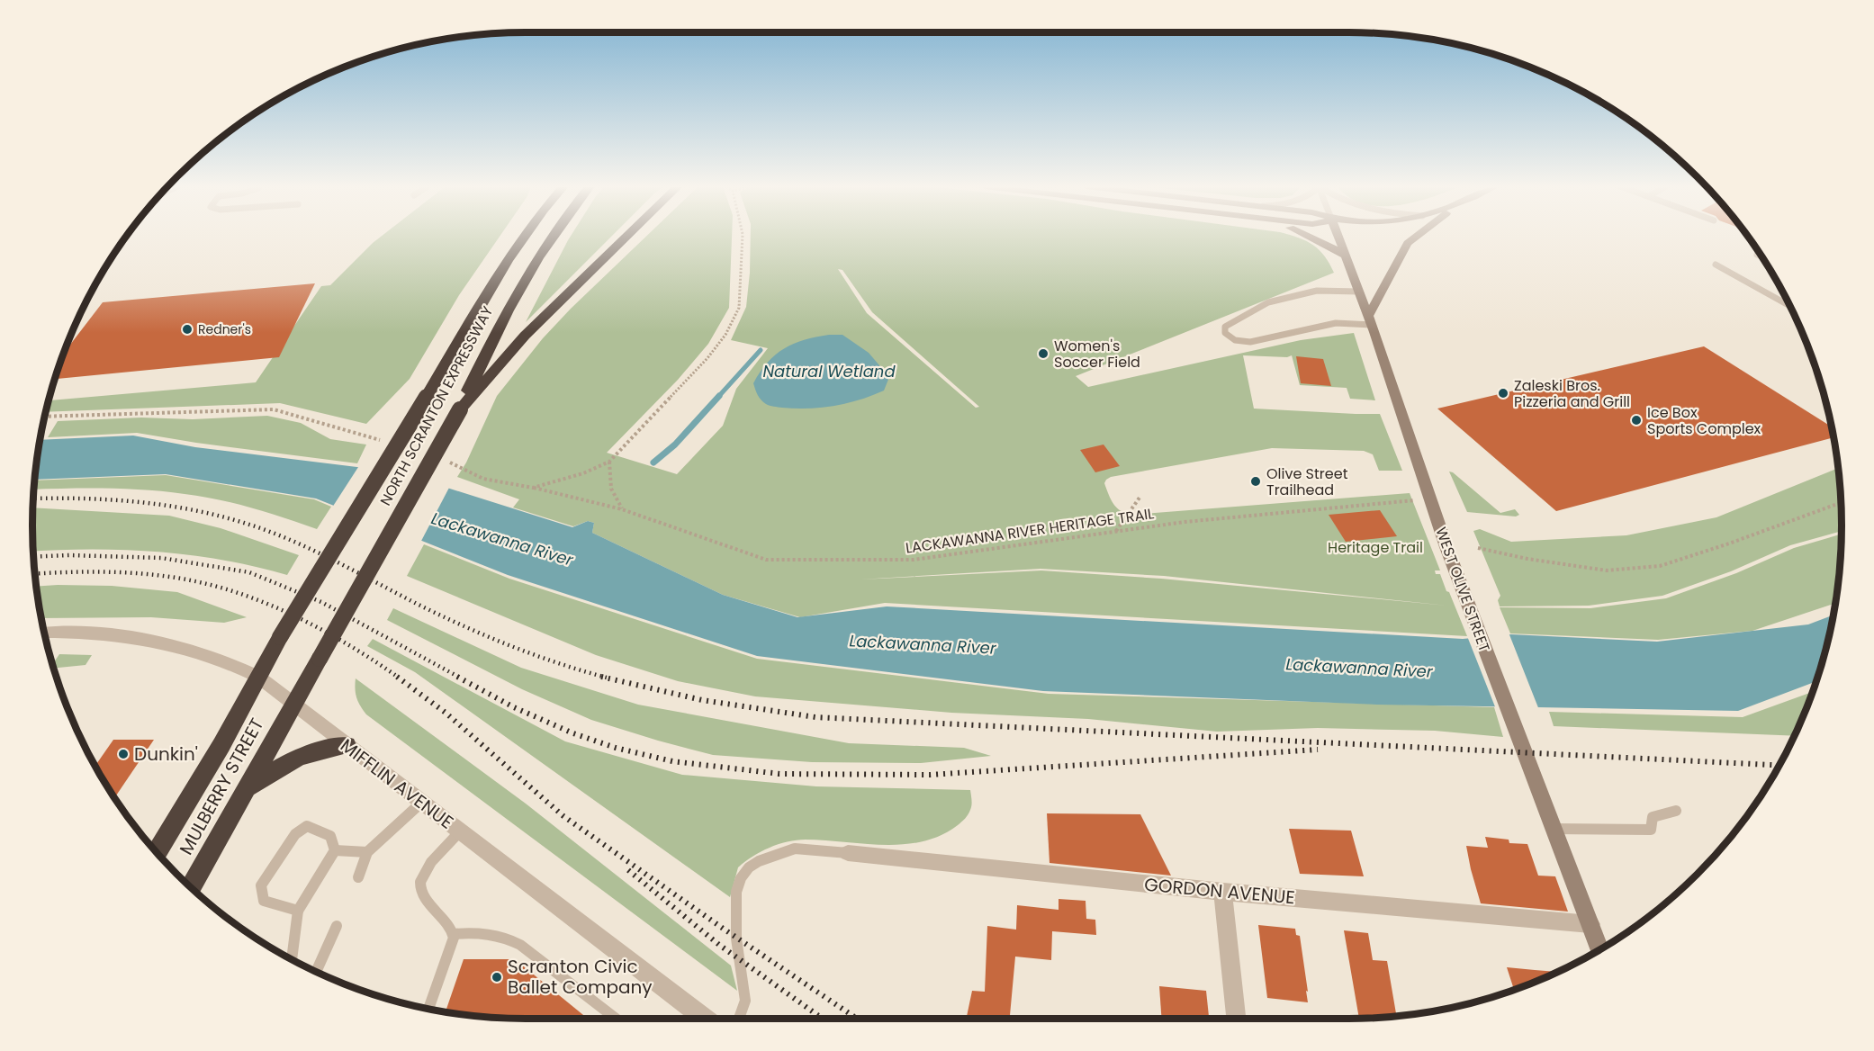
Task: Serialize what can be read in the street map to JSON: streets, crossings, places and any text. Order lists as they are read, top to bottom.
{
  "streets": {
    "highway": ["NORTH SCRANTON EXPRESSWAY", "MULBERRY STREET"],
    "main road": ["WEST OLIVE STREET"],
    "street": ["MIFFLIN AVENUE", "GORDON AVENUE"],
    "path": ["LACKAWANNA RIVER HERITAGE TRAIL"]
  },
  "crossings": [
    ["NORTH SCRANTON EXPRESSWAY", "MIFFLIN AVENUE"],
    ["NORTH SCRANTON EXPRESSWAY", "MULBERRY STREET"],
    ["WEST OLIVE STREET", "GORDON AVENUE"],
    ["MIFFLIN AVENUE", "MULBERRY STREET"]
  ],
  "water": ["Natural Wetland", "Lackawanna River"],
  "parks": ["Heritage Trail"],
  "places": [
    "Redner's",
    "Women's Soccer Field",
    "Zaleski Bros. Pizzeria and Grill",
    "Ice Box Sports Complex",
    "Olive Street Trailhead",
    "Dunkin'",
    "Scranton Civic Ballet Company"
  ]
}
